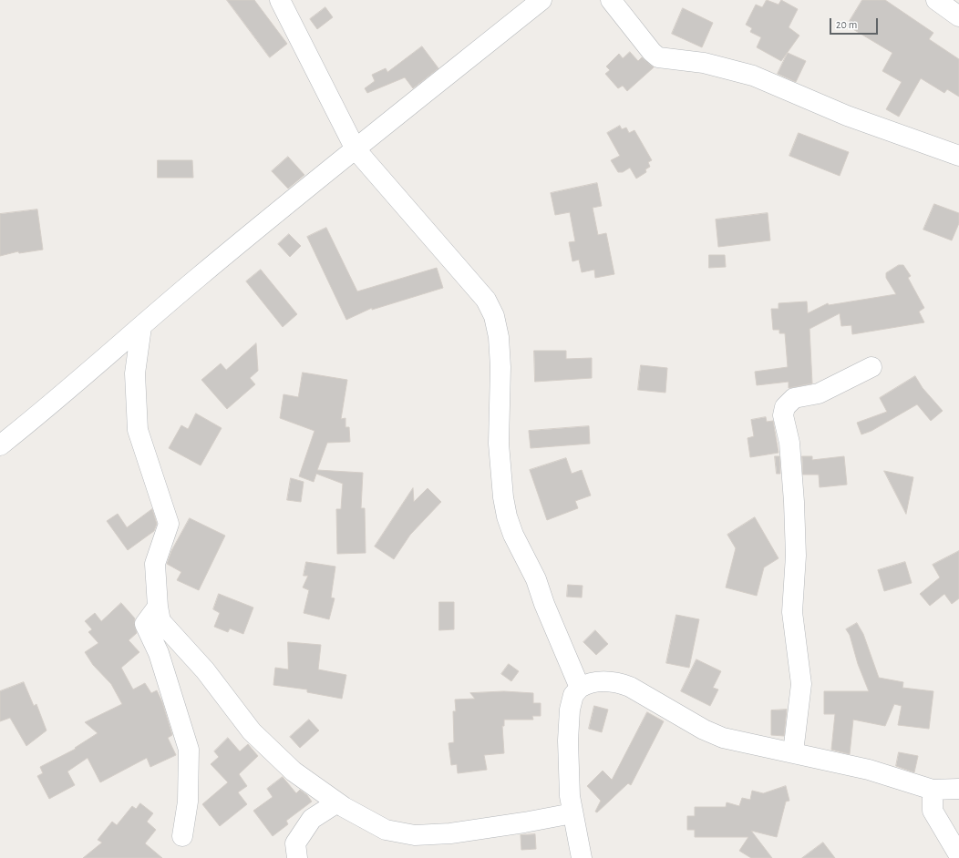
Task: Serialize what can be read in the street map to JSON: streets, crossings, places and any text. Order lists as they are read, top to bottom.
{
  "scale_bar": "20 m"
}
